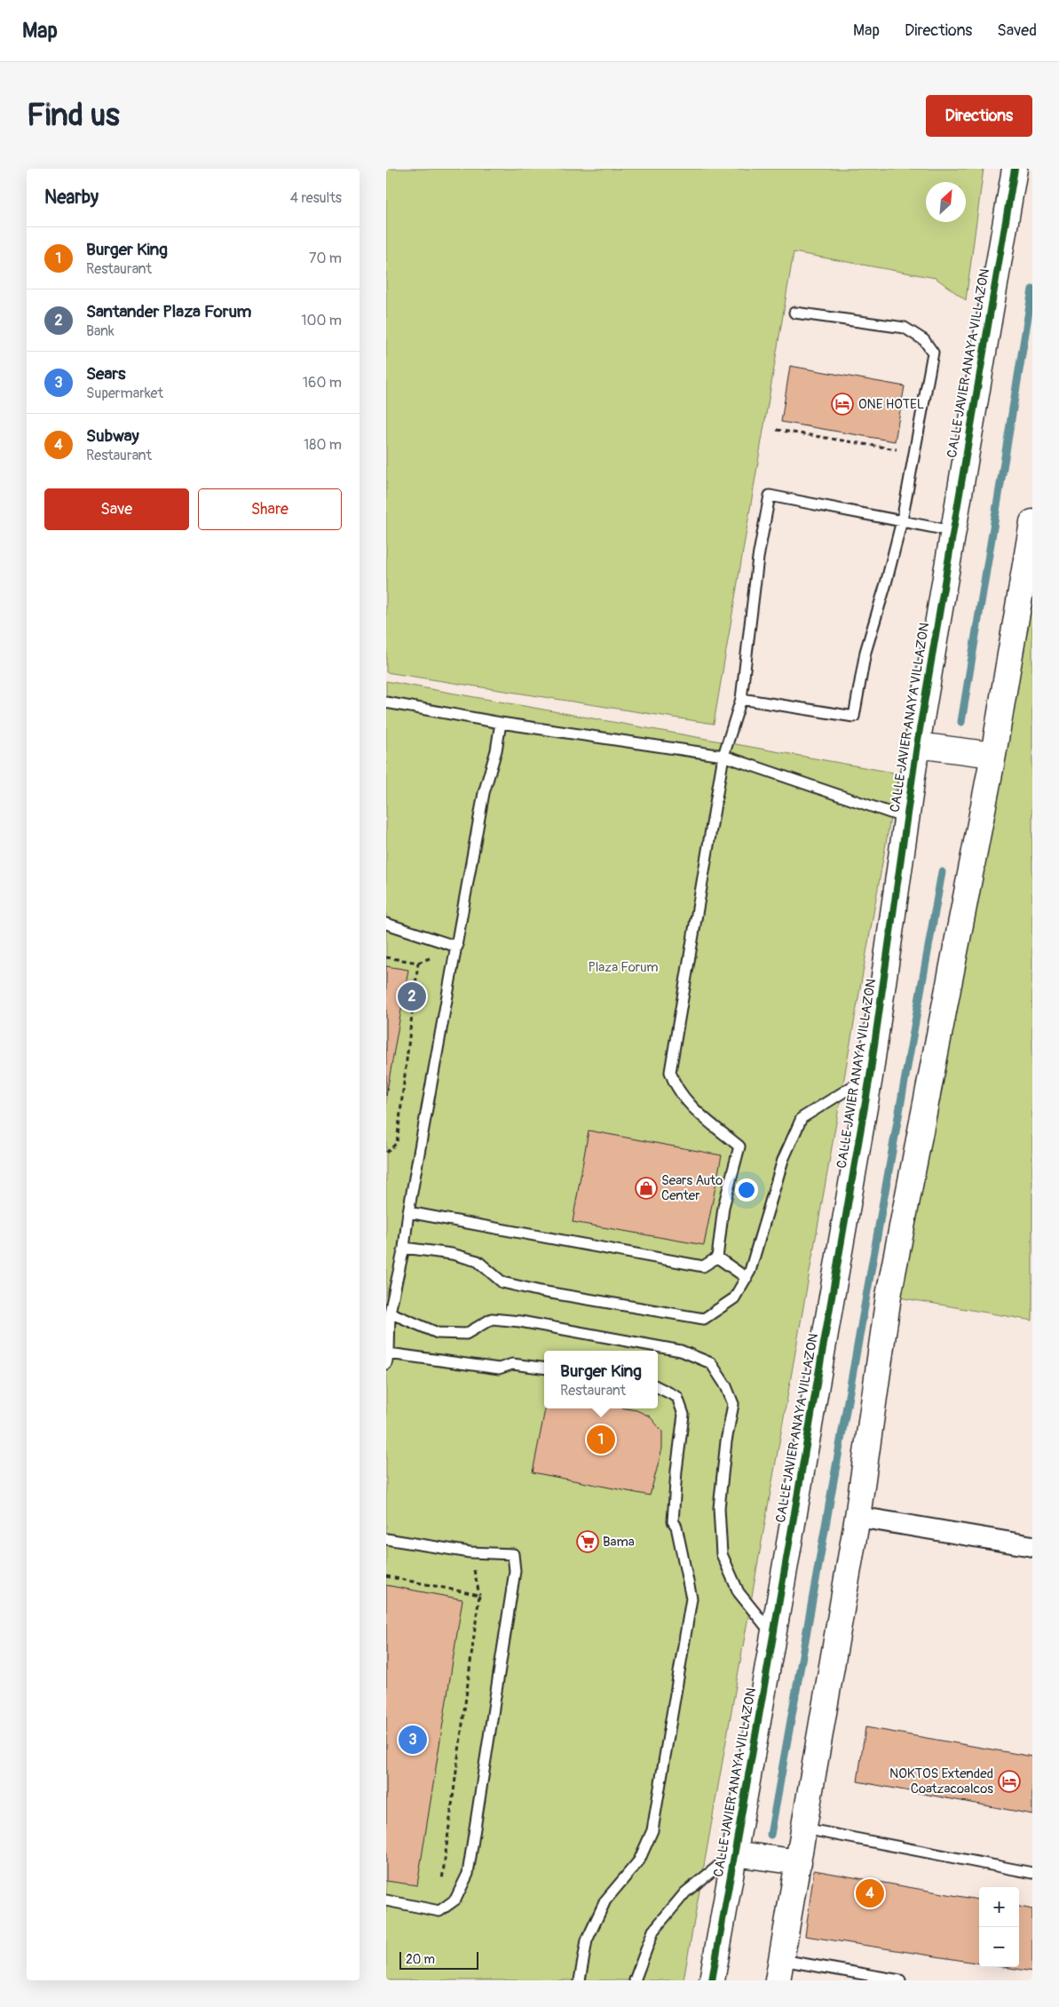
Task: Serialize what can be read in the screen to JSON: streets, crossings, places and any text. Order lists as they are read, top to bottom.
{
  "streets": {
    "street": ["CALLE JAVIER ANAYA VILLAZON"]
  },
  "parks": ["Plaza Forum"],
  "places": {
    "hotel": ["ONE HOTEL", "NOKTOS Extended Coatzacoalcos"],
    "shop": ["Sears Auto Center"],
    "supermarket": ["Bama"]
  },
  "scale_bar": "20 m",
  "north": "top right",
  "page": {
    "header": "Map",
    "nav": ["Map", "Directions", "Saved"],
    "buttons": [
      "Directions",
      ["Save", "Share"]
    ],
    "title": "Find us",
    "heading": ["Nearby", "4 results"],
    "list": [
      {
        "mark": "1",
        "name": "Burger King",
        "note": "Restaurant",
        "value": "70 m"
      },
      {
        "mark": "2",
        "name": "Santander Plaza Forum",
        "note": "Bank",
        "value": "100 m"
      },
      {
        "mark": "3",
        "name": "Sears",
        "note": "Supermarket",
        "value": "160 m"
      },
      {
        "mark": "4",
        "name": "Subway",
        "note": "Restaurant",
        "value": "180 m"
      }
    ],
    "pins": [
      "2",
      "1",
      "3",
      "4"
    ],
    "popup": ["Burger King", "Restaurant"],
    "map_buttons": ["+", "−"],
    "scale": "20 m"
  }
}
